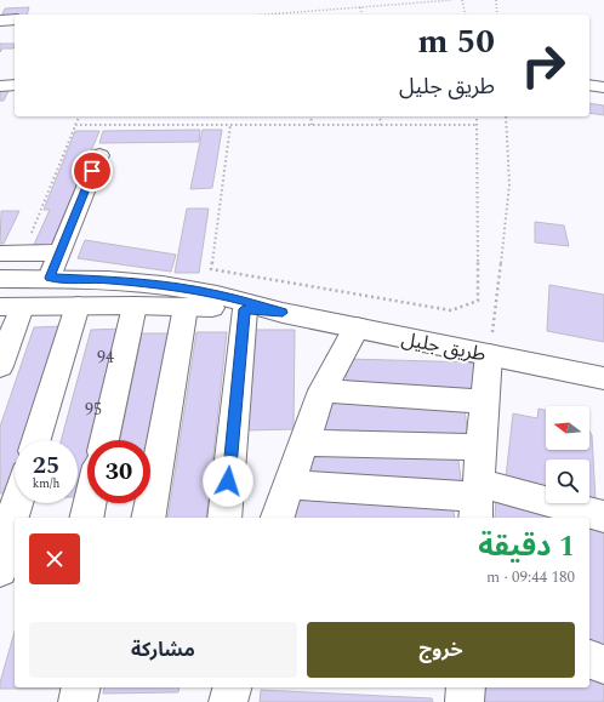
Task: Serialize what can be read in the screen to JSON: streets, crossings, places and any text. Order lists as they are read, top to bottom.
{
  "streets": {
    "street": ["طريق جليل"]
  },
  "house_numbers": ["94", "95"],
  "north": "left",
  "page": {
    "turn": ["50 m", "طريق جليل"],
    "speed": "25 km/h",
    "limit": "30",
    "heading": ["1 دقيقة", "180 m · 09:44"],
    "buttons": ["خروج", "مشاركة"]
  }
}
